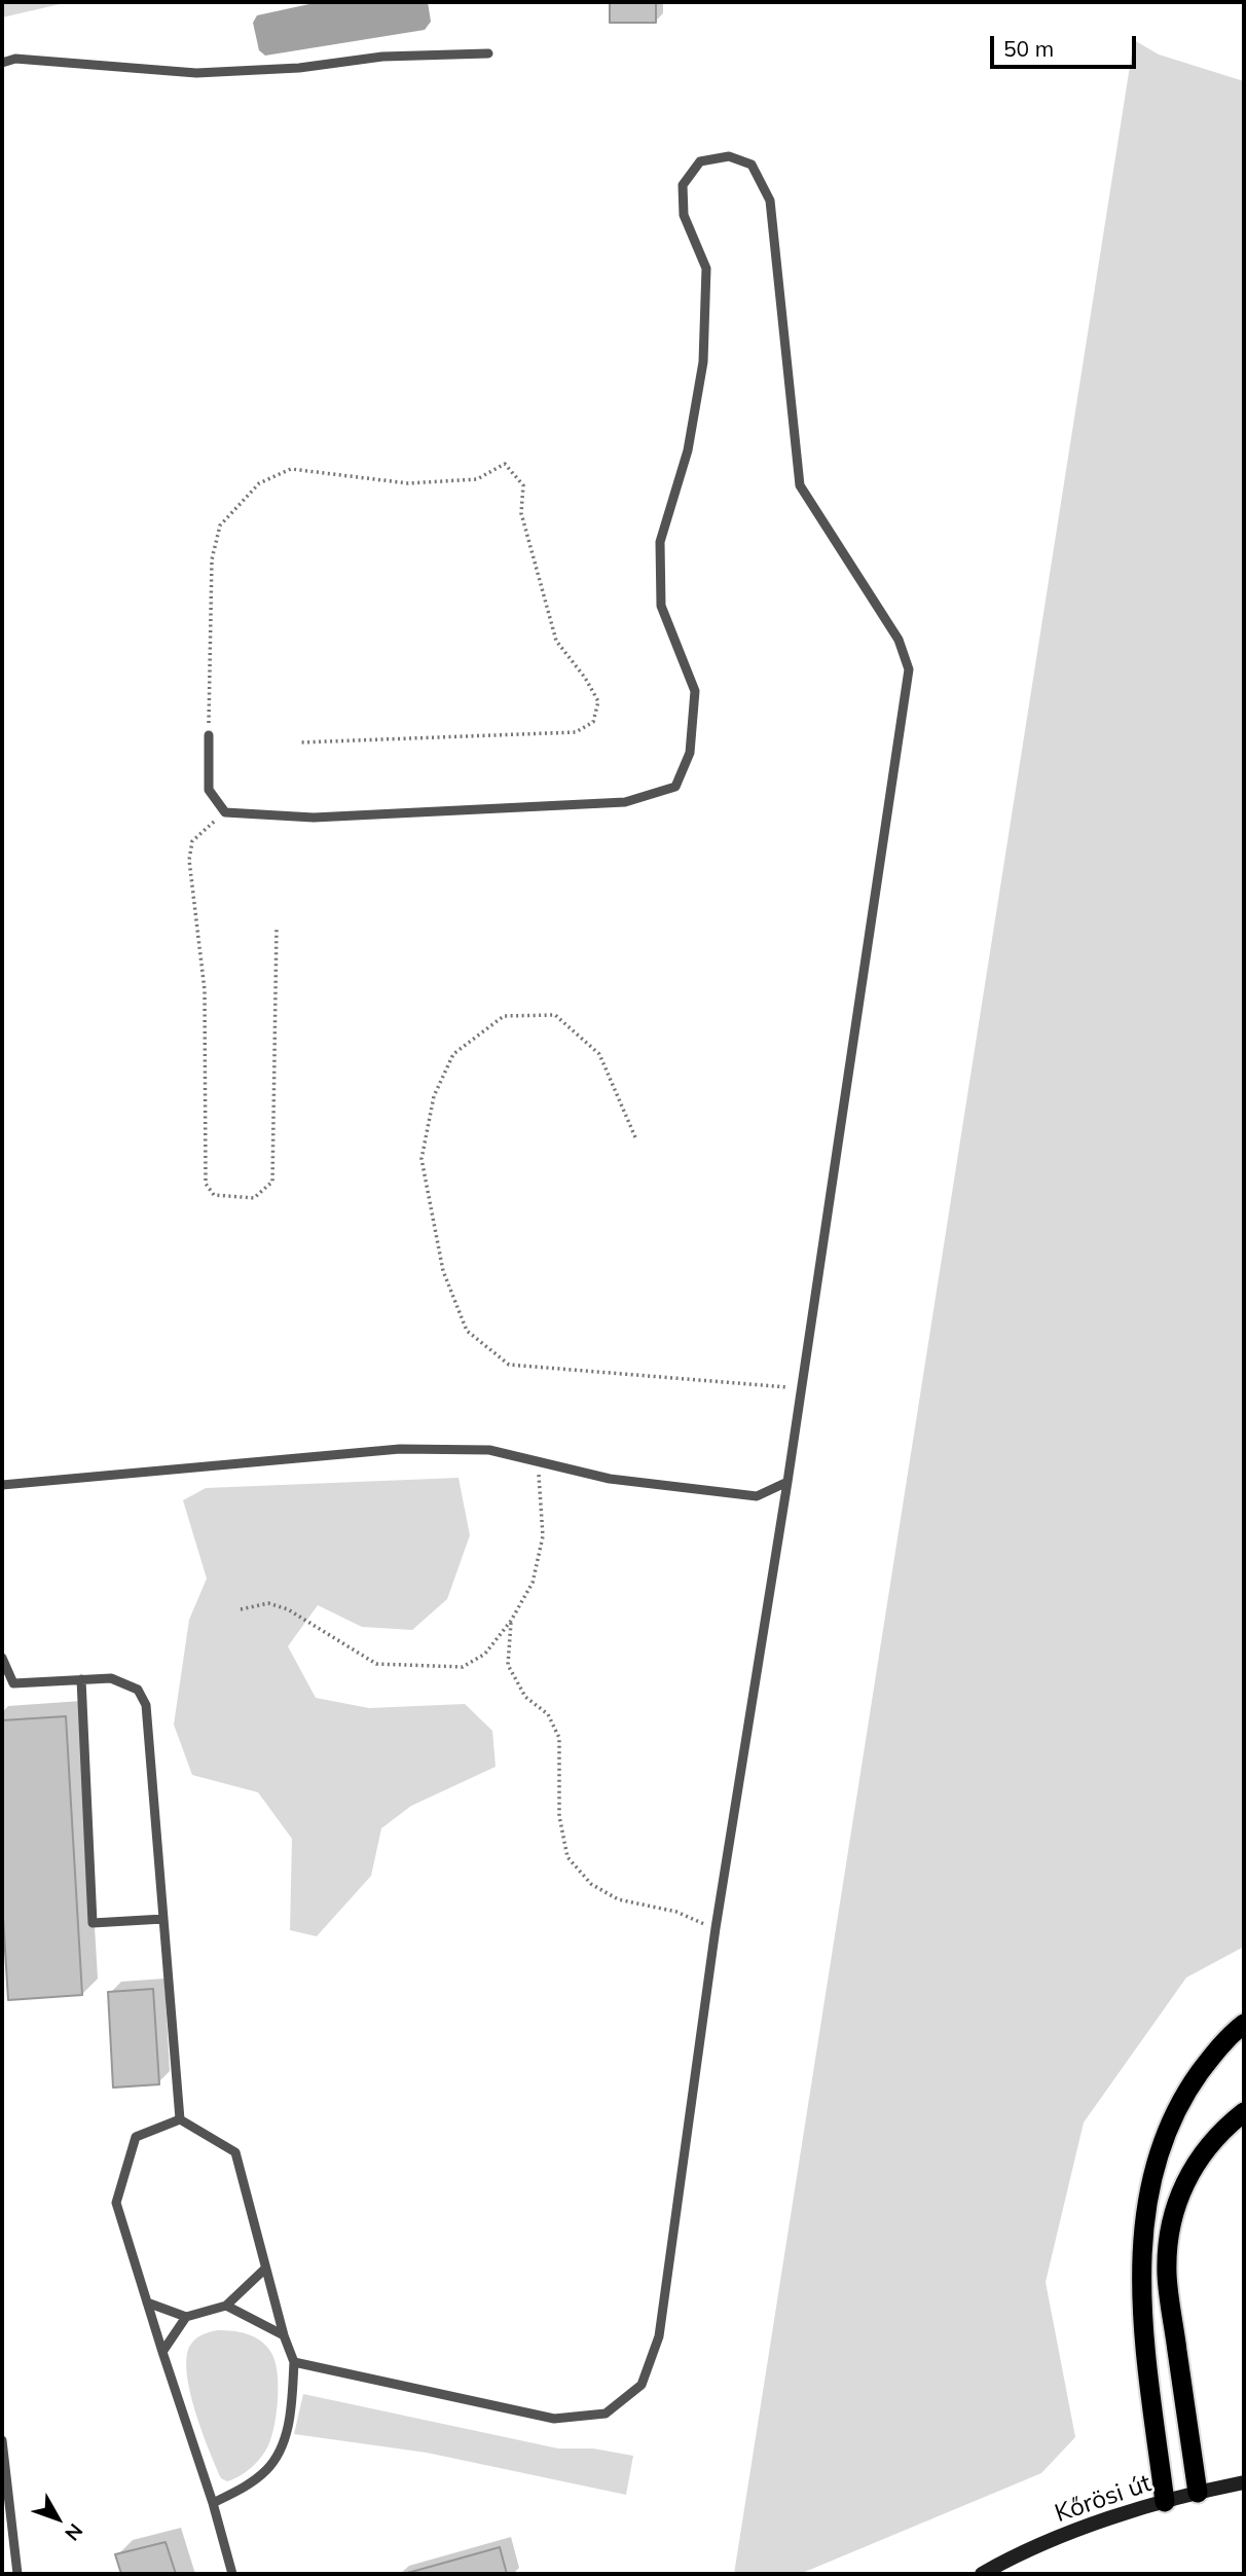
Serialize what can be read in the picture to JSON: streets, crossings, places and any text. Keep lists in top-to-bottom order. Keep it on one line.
{"streets":{"main road":["Kőrösi út"]},"scale_bar":"50 m","north":"bottom right"}
